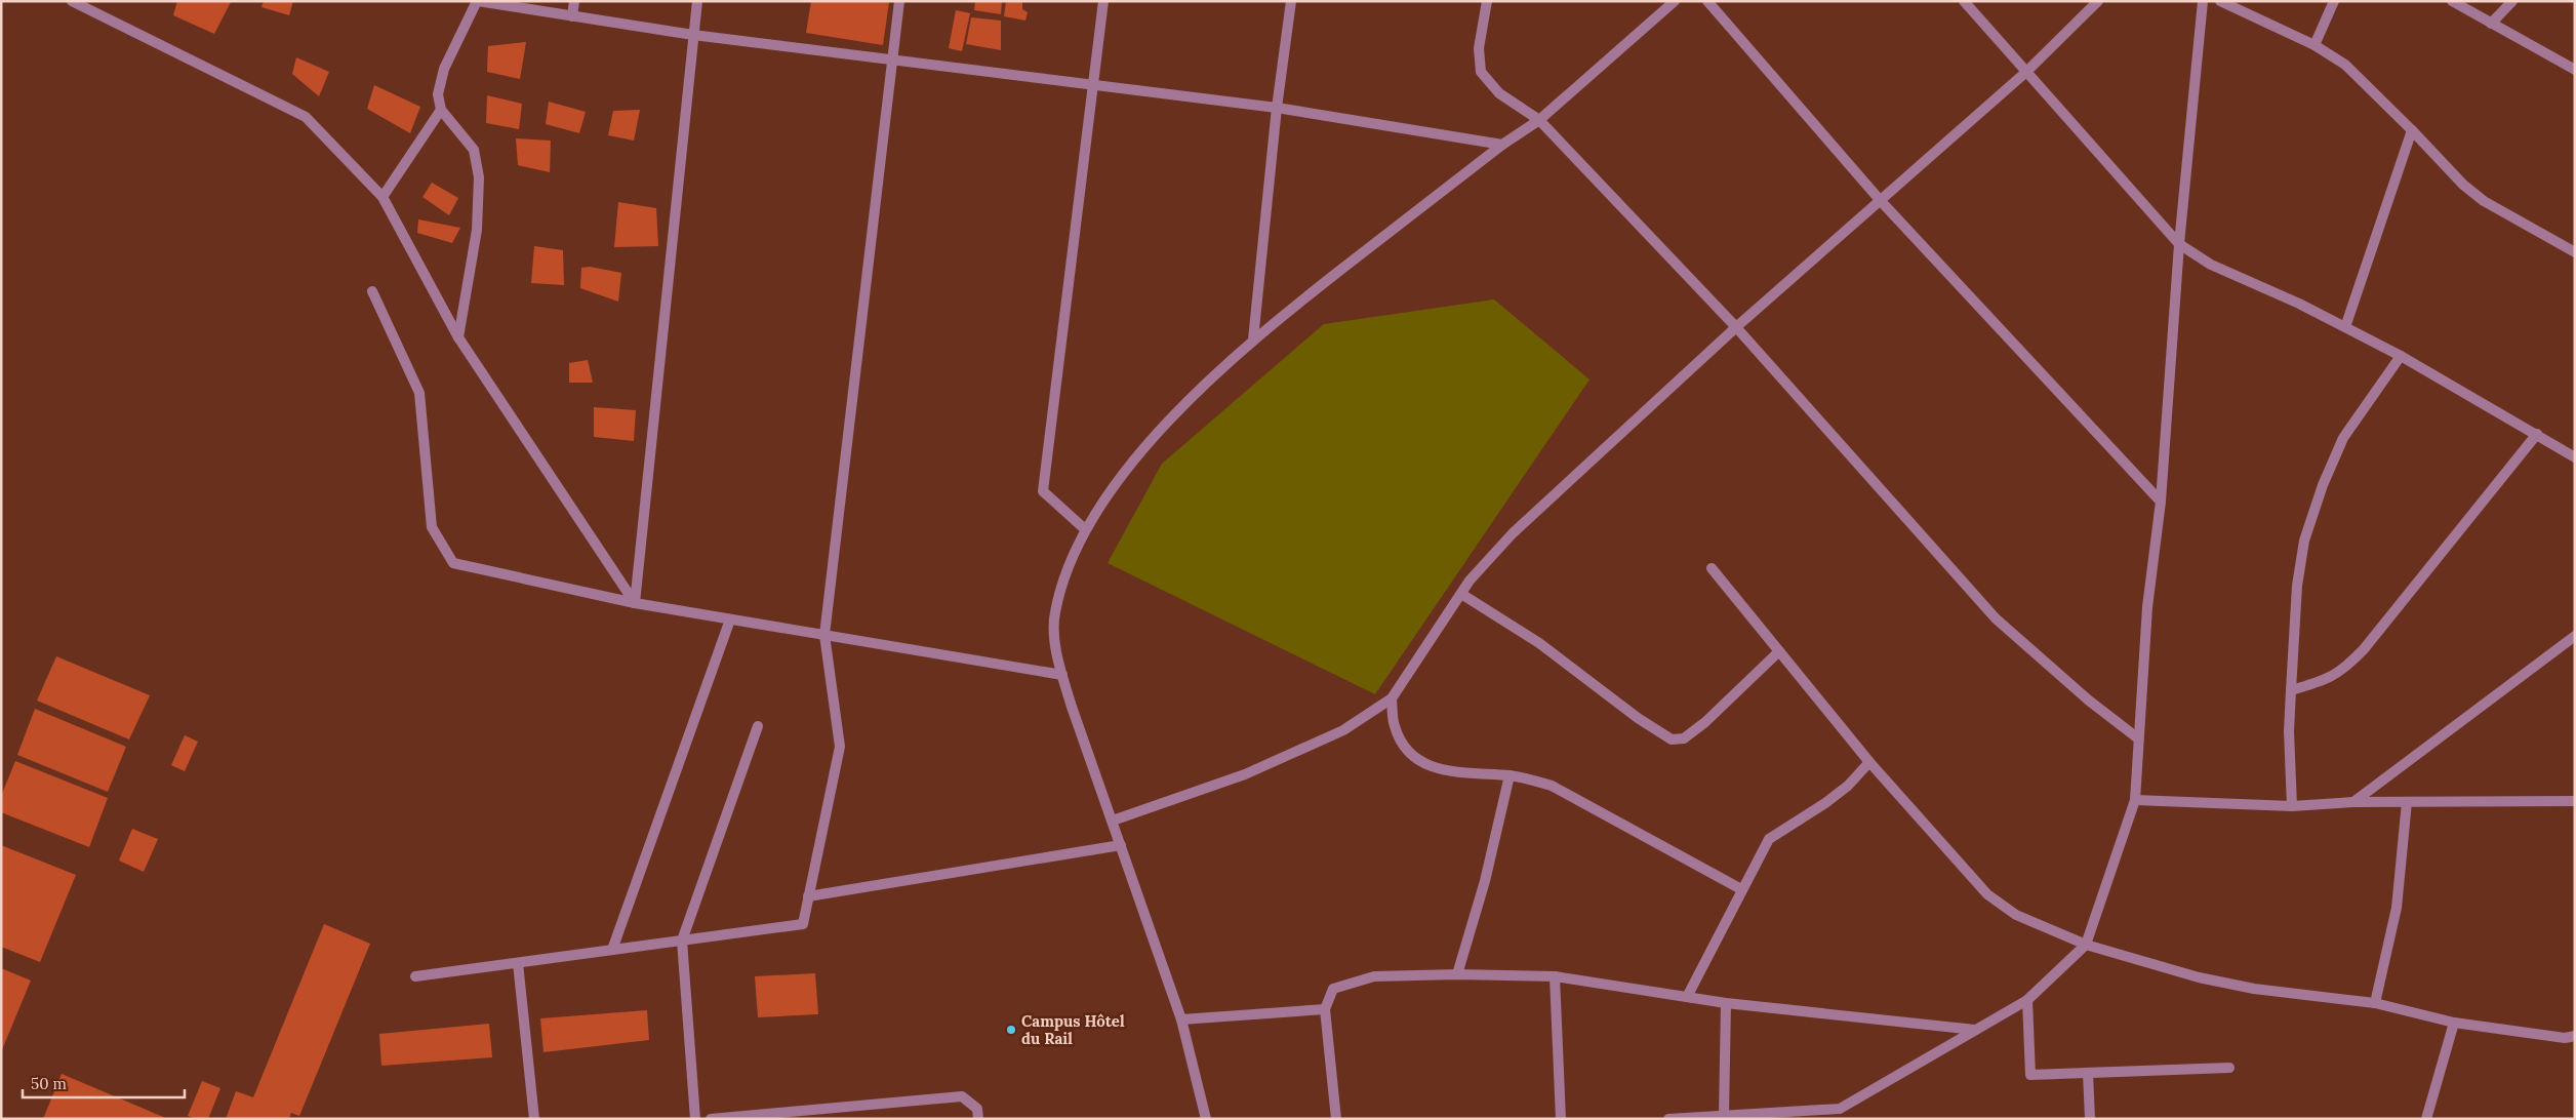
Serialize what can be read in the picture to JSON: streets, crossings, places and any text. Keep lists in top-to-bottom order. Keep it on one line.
{"places":["Campus Hôtel du Rail"],"scale_bar":"50 m"}
